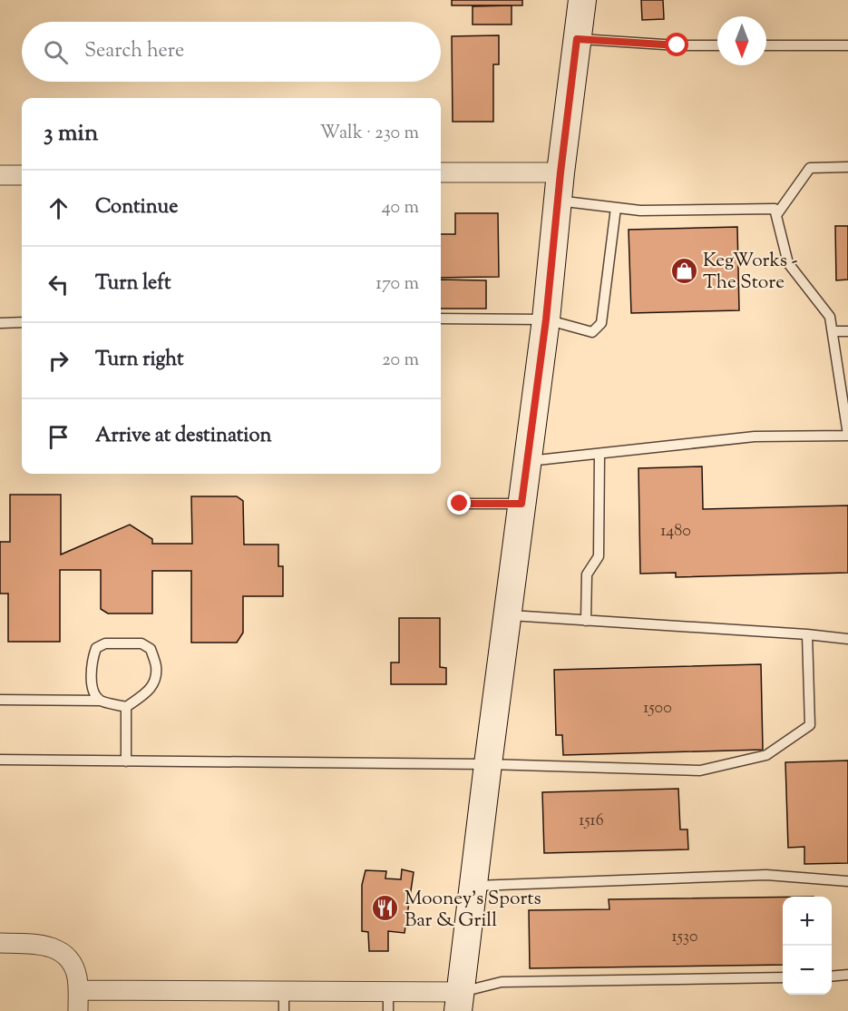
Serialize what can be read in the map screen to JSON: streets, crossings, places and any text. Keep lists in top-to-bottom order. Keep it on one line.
{"places":{"shop":["KegWorks - The Store"],"restaurant":["Mooney's Sports Bar & Grill"]},"house_numbers":["1480","1500","1516","1530"],"north":"bottom","page":{"search":"Search here","heading":["3 min","Walk · 230 m"],"list":[["Continue","40 m"],["Turn left","170 m"],["Turn right","20 m"],"Arrive at destination"],"map_buttons":["+","−"]}}
